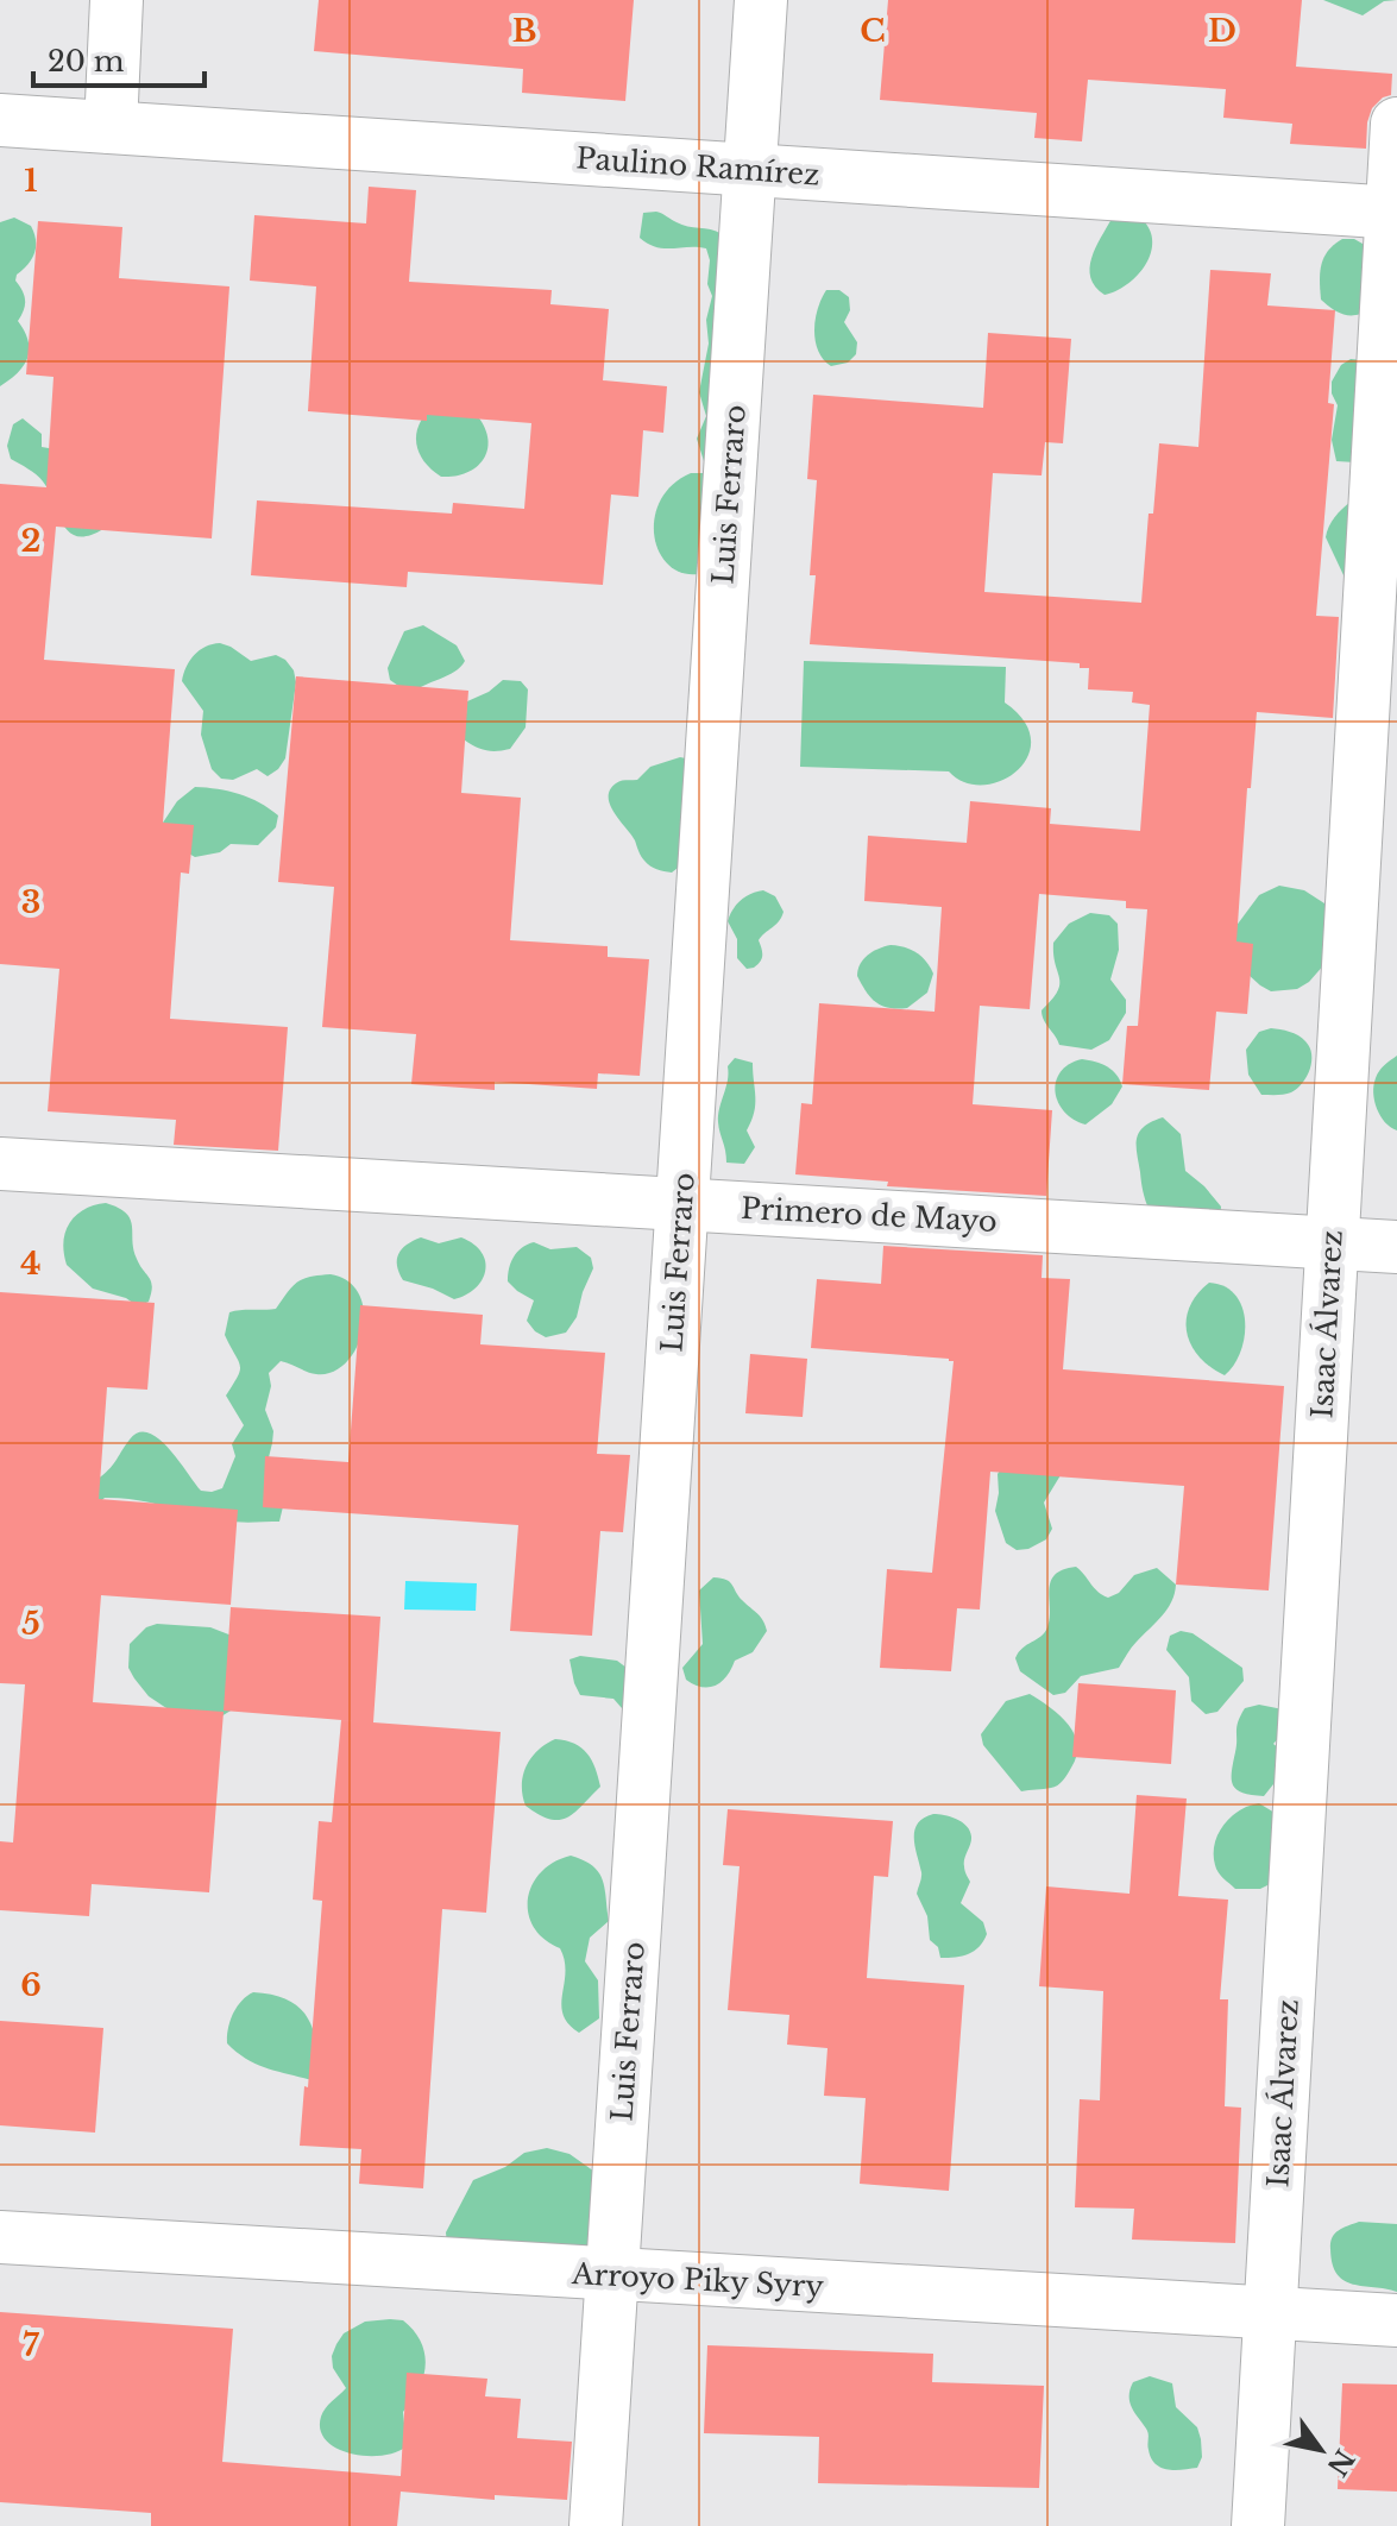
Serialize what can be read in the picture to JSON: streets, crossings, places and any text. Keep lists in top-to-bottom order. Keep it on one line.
{"streets":{"street":["Paulino Ramírez","Luis Ferraro","Primero de Mayo","Isaac Álvarez","Arroyo Piky Syry"]},"crossings":[["Paulino Ramírez","Luis Ferraro"],["Paulino Ramírez","Isaac Álvarez"],["Luis Ferraro","Primero de Mayo"],["Luis Ferraro","Arroyo Piky Syry"],["Primero de Mayo","Isaac Álvarez"],["Isaac Álvarez","Arroyo Piky Syry"]],"scale_bar":"20 m","north":"bottom right","grid":{"columns":["B","C","D"],"rows":["1","2","3","4","5","6","7"]}}
